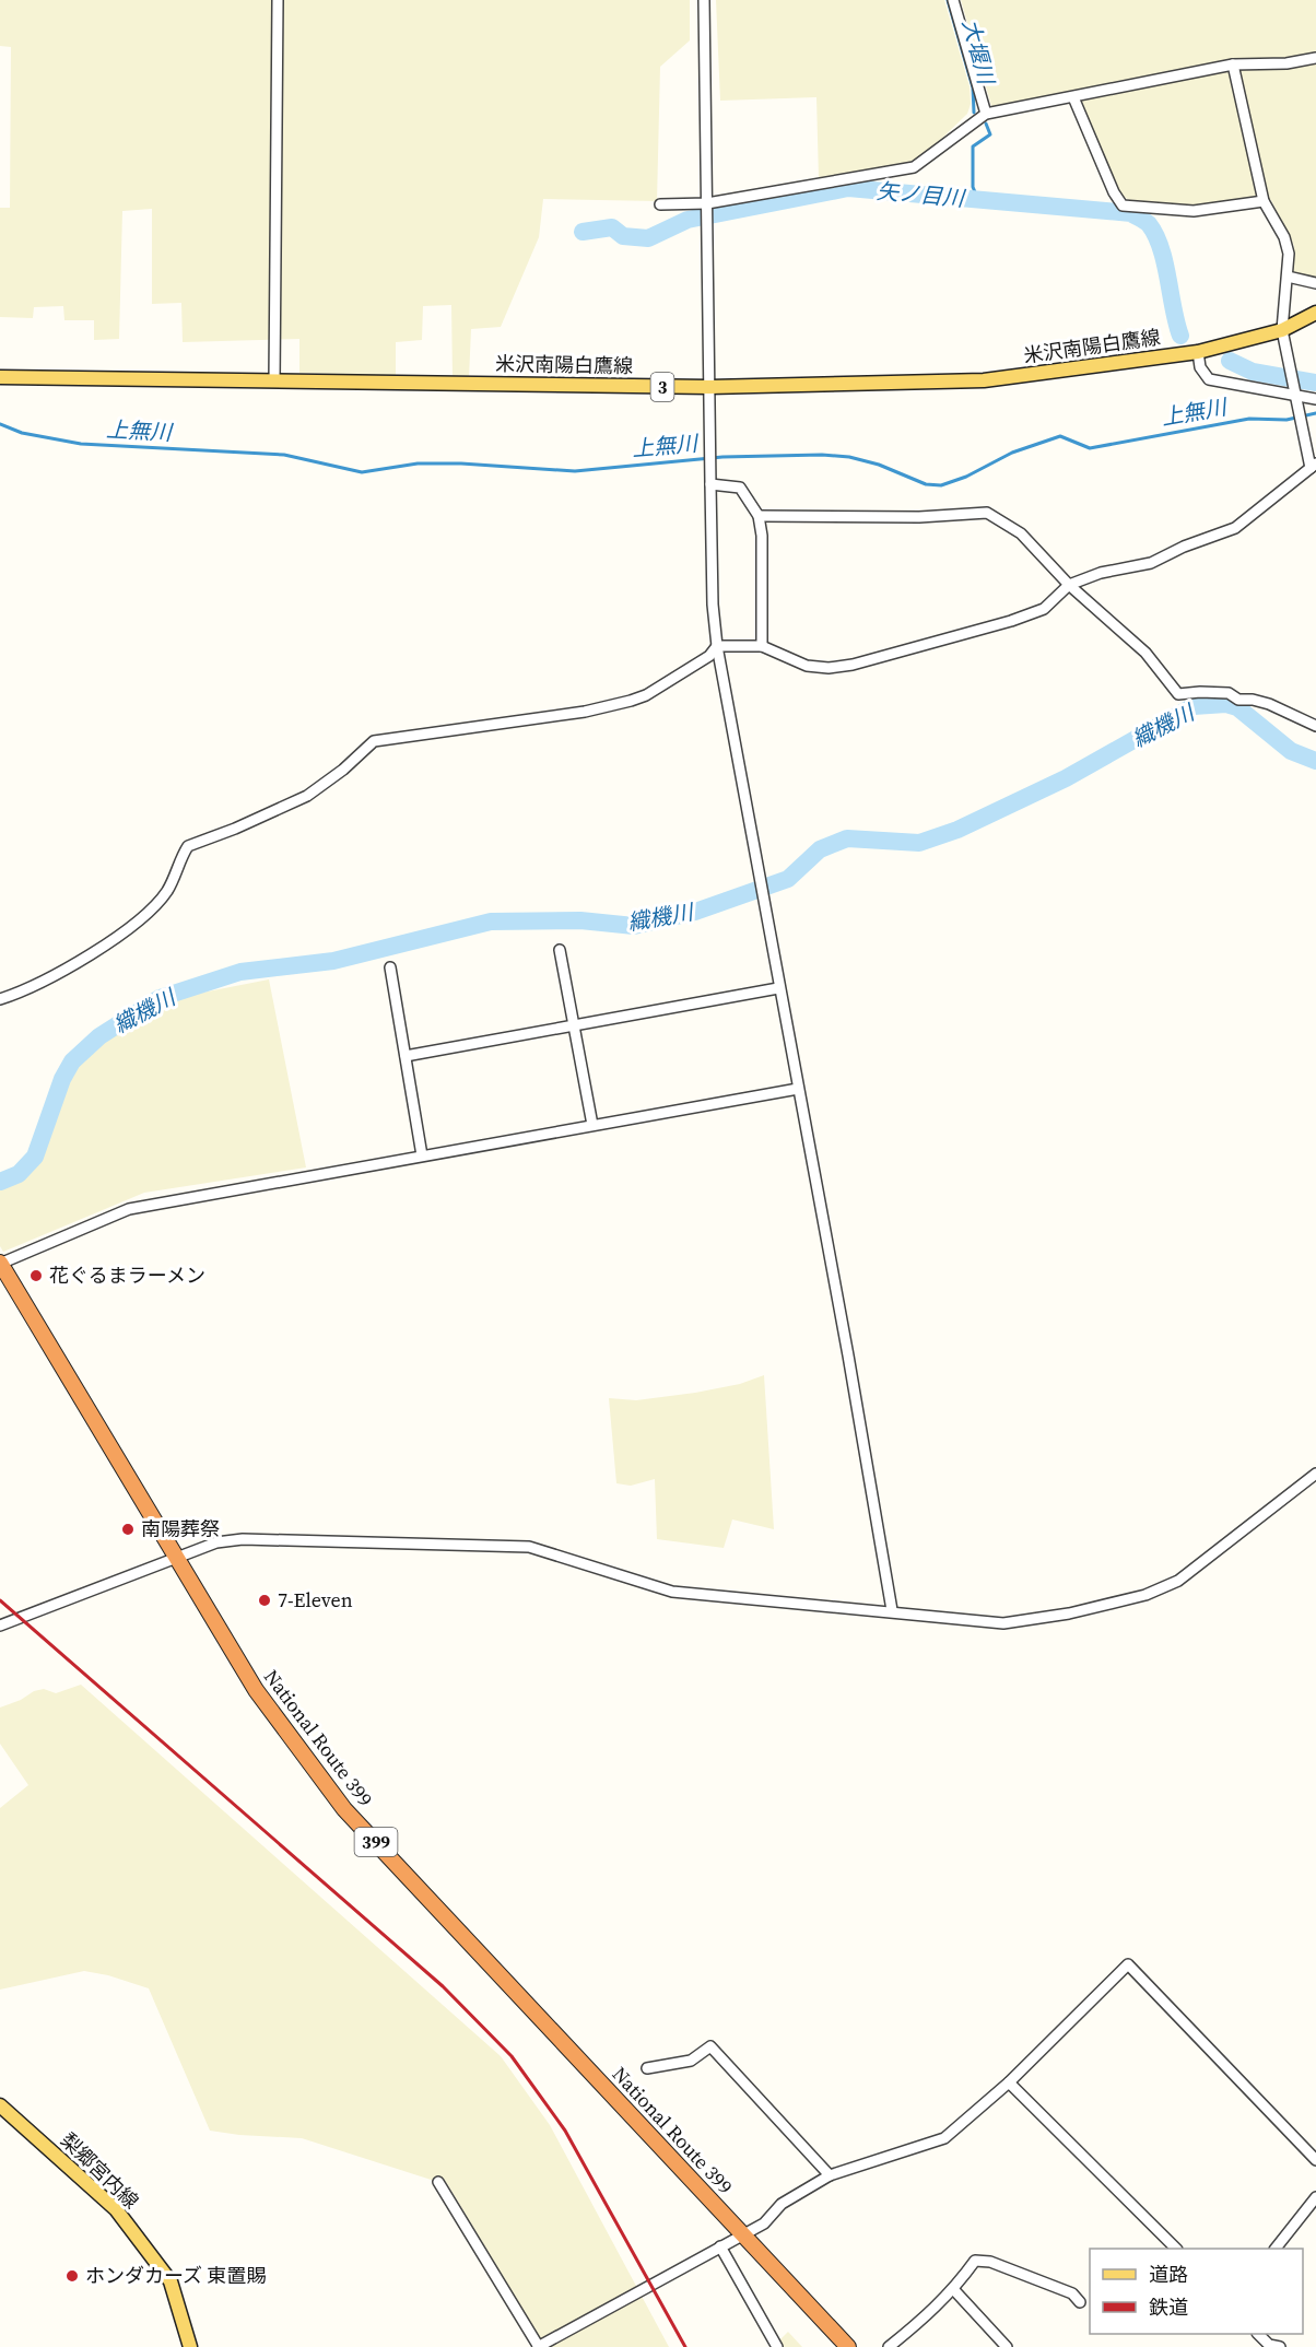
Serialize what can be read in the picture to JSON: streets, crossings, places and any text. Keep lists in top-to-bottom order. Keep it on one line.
{"streets":{"highway":["National Route 399","399"],"main road":["米沢南陽白鷹線","3","梨郷宮内線"]},"water":["大堰川","矢ノ目川","上無川","織機川"],"places":["花ぐるまラーメン","南陽葬祭","7-Eleven","ホンダカーズ 東置賜"],"legend":["道路","鉄道"]}
